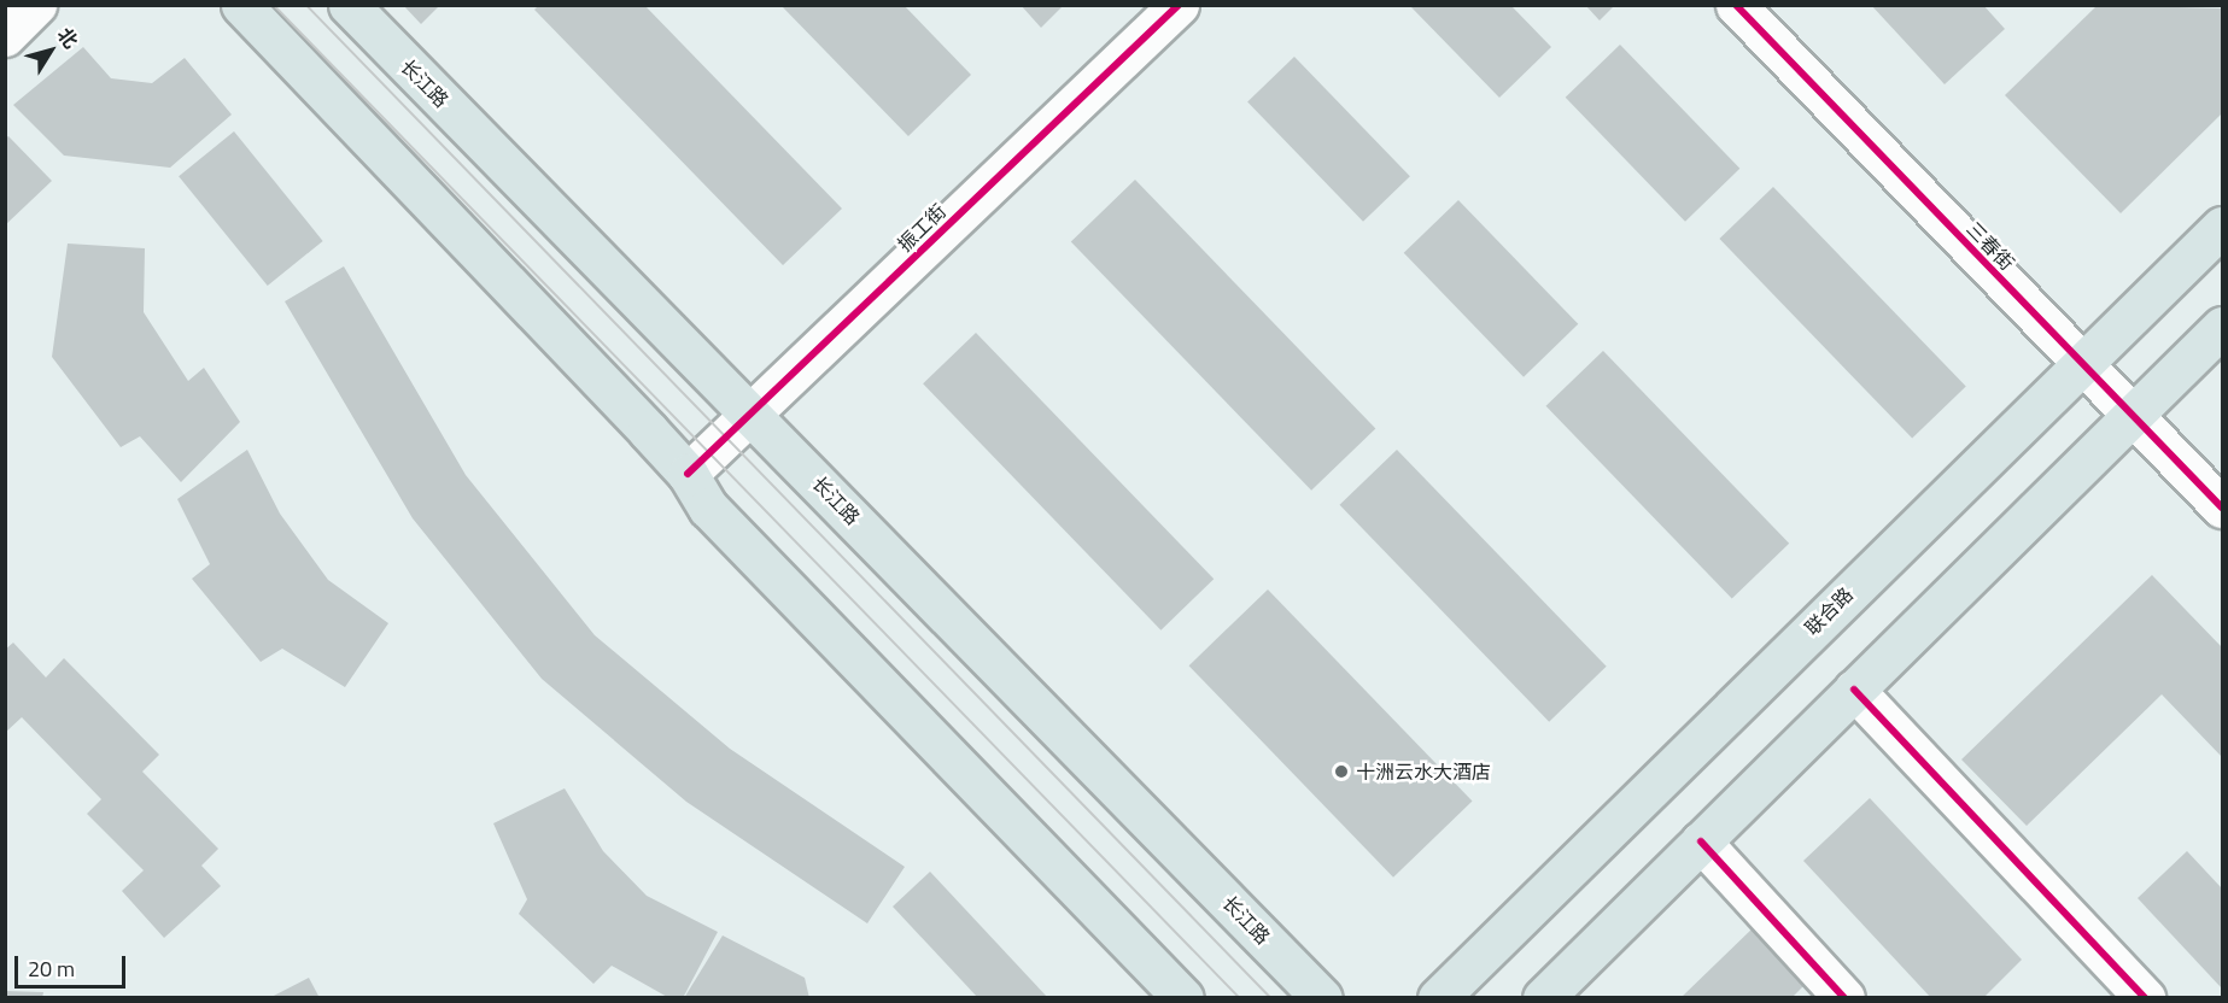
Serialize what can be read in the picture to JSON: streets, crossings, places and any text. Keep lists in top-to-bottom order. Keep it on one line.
{"streets":{"main road":["长江路","联合路"],"street":["振工街","三春街"]},"crossings":[["长江路","振工街"],["三春街","联合路"]],"places":["十洲云水大酒店"],"scale_bar":"20 m","north":"top right"}
